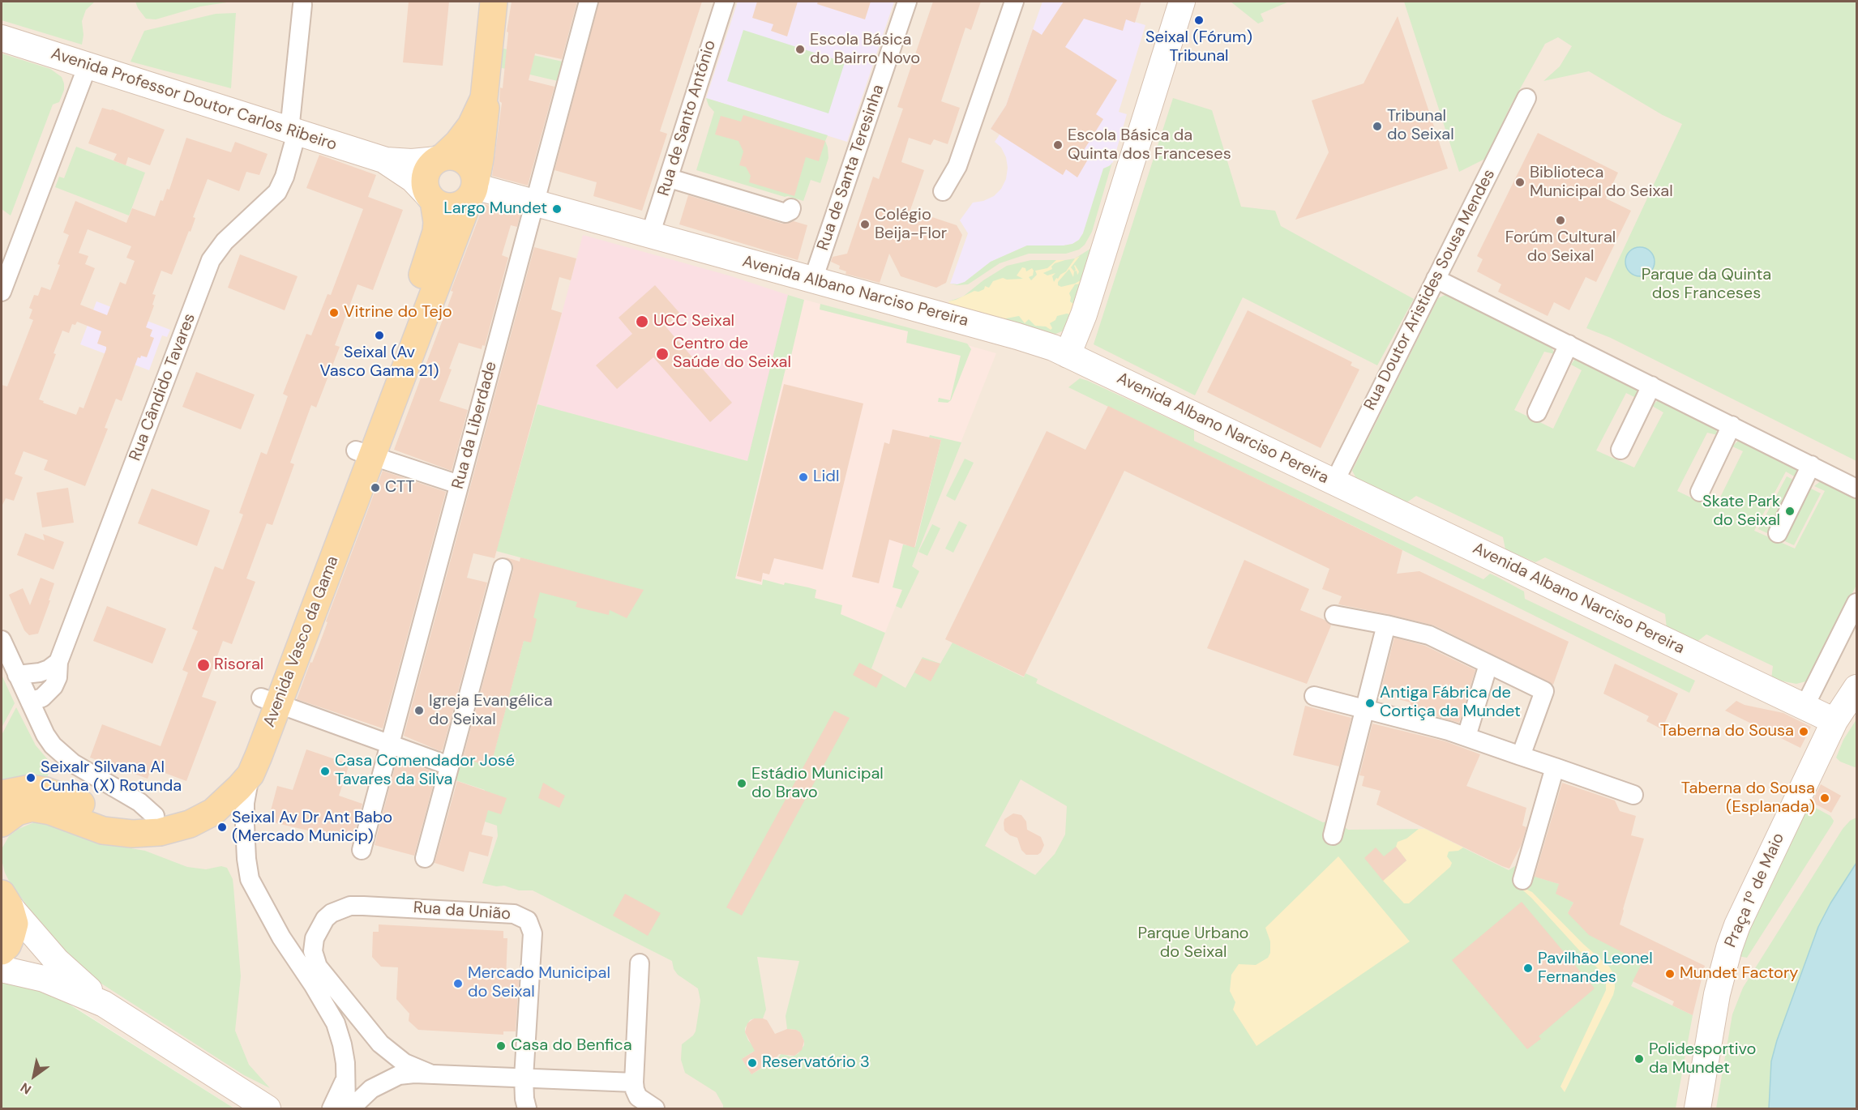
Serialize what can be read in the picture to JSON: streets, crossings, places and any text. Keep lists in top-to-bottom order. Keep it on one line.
{"streets":{"main road":["Avenida Vasco da Gama"],"street":["Avenida Professor Doutor Carlos Ribeiro","Rua de Santo António","Rua de Santa Teresinha","Rua Doutor Aristides Sousa Mendes","Avenida Albano Narciso Pereira","Rua Cândido Tavares","Rua da Liberdade","Praça 1º de Maio","Rua da União"]},"crossings":[["Avenida Professor Doutor Carlos Ribeiro","Rua Cândido Tavares"],["Rua de Santo António","Avenida Albano Narciso Pereira"],["Rua de Santa Teresinha","Avenida Albano Narciso Pereira"],["Rua Doutor Aristides Sousa Mendes","Avenida Albano Narciso Pereira"],["Avenida Albano Narciso Pereira","Rua da Liberdade"],["Avenida Albano Narciso Pereira","Avenida Vasco da Gama"],["Avenida Albano Narciso Pereira","Praça 1º de Maio"]],"parks":["Parque da Quinta dos Franceses","Parque Urbano do Seixal"],"places":["Seixal (Fórum) Tribunal","Escola Básica do Bairro Novo","Tribunal do Seixal","Escola Básica da Quinta dos Franceses","Biblioteca Municipal do Seixal","Largo Mundet","Forúm Cultural do Seixal","Colégio Beija-Flor","Vitrine do Tejo","UCC Seixal","Seixal (Av Vasco Gama 21)","Centro de Saúde do Seixal","Lidl","CTT","Skate Park do Seixal","Risoral","Antiga Fábrica de Cortiça da Mundet","Igreja Evangélica do Seixal","Taberna do Sousa","Casa Comendador José Tavares da Silva","Seixalr Silvana Al Cunha (X) Rotunda","Estádio Municipal do Bravo","Taberna do Sousa (Esplanada)","Seixal Av Dr Ant Babo (Mercado Municip)","Pavilhão Leonel Fernandes","Mundet Factory","Mercado Municipal do Seixal","Casa do Benfica","Polidesportivo da Mundet","Reservatório 3"],"north":"bottom left"}
